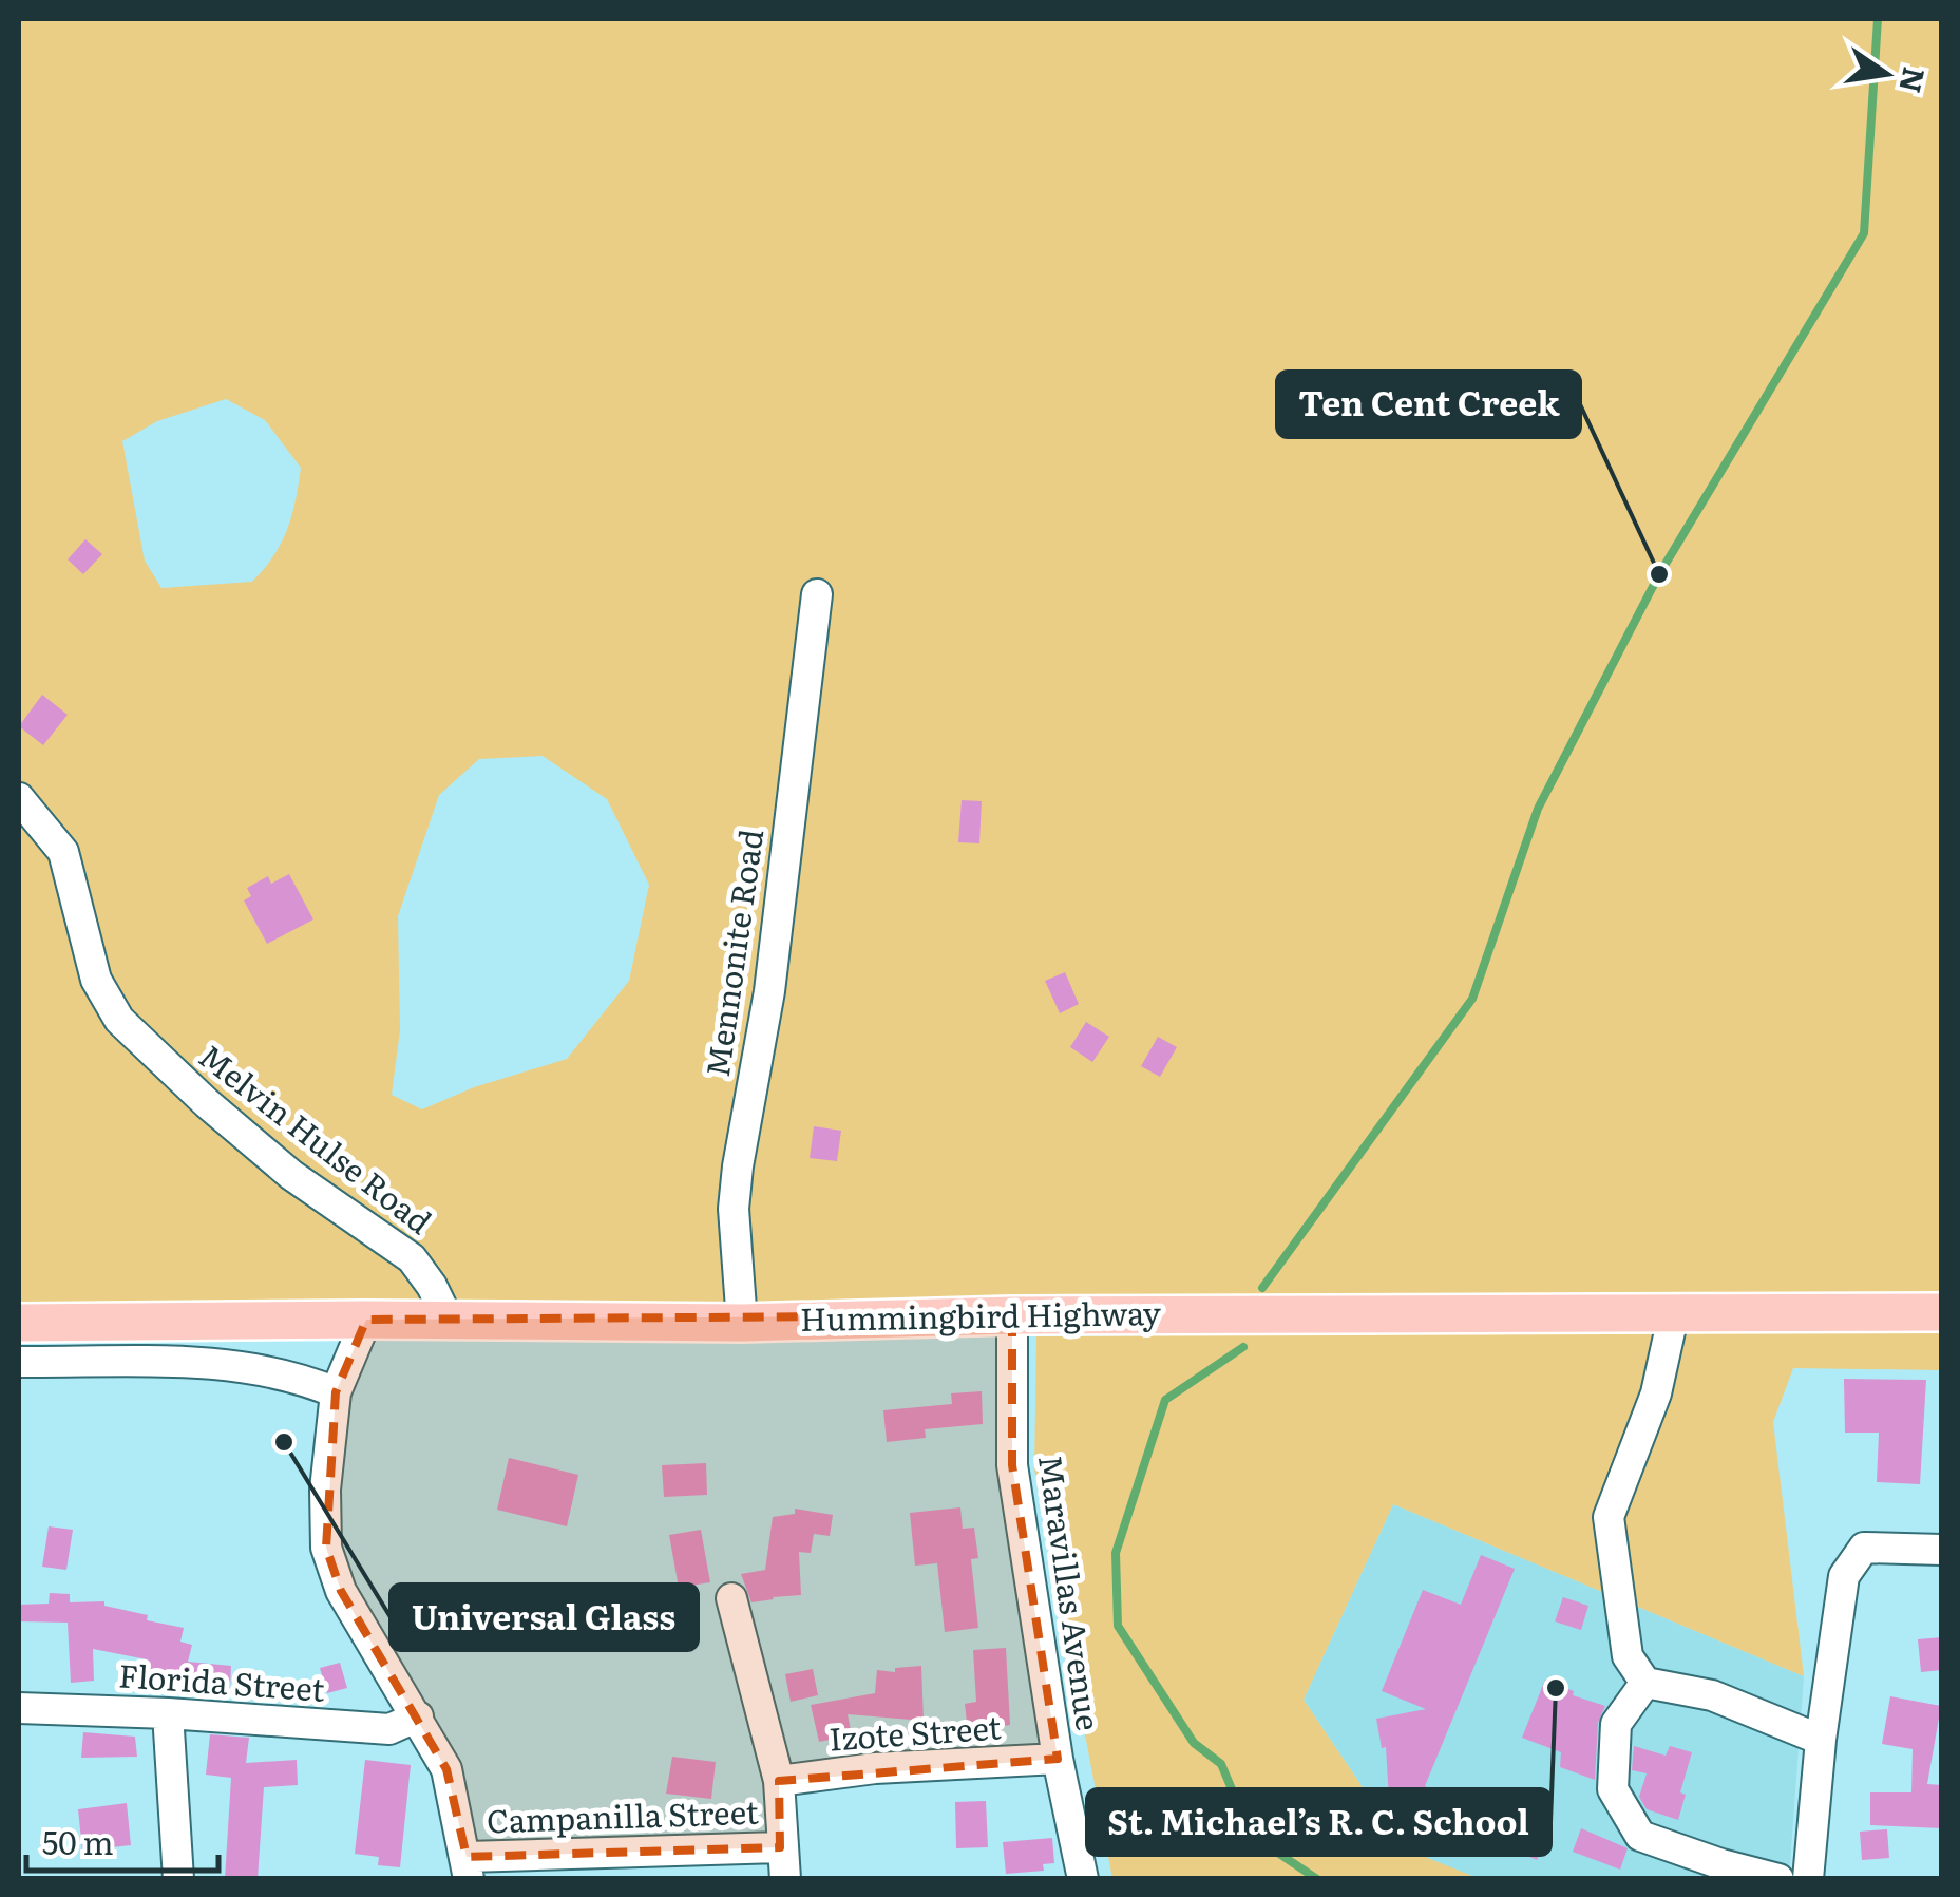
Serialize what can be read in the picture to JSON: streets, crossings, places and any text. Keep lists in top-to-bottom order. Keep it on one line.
{"streets":{"main road":["Hummingbird Highway"],"street":["Mennonite Road","Melvin Hulse Road","Maravillas Avenue","Florida Street","Izote Street","Campanilla Street"]},"crossings":[["Mennonite Road","Hummingbird Highway"],["Melvin Hulse Road","Hummingbird Highway"],["Hummingbird Highway","Maravillas Avenue"],["Maravillas Avenue","Izote Street"]],"places":["Ten Cent Creek","Universal Glass","St. Michael’s R. C. School"],"scale_bar":"50 m","north":"right"}
